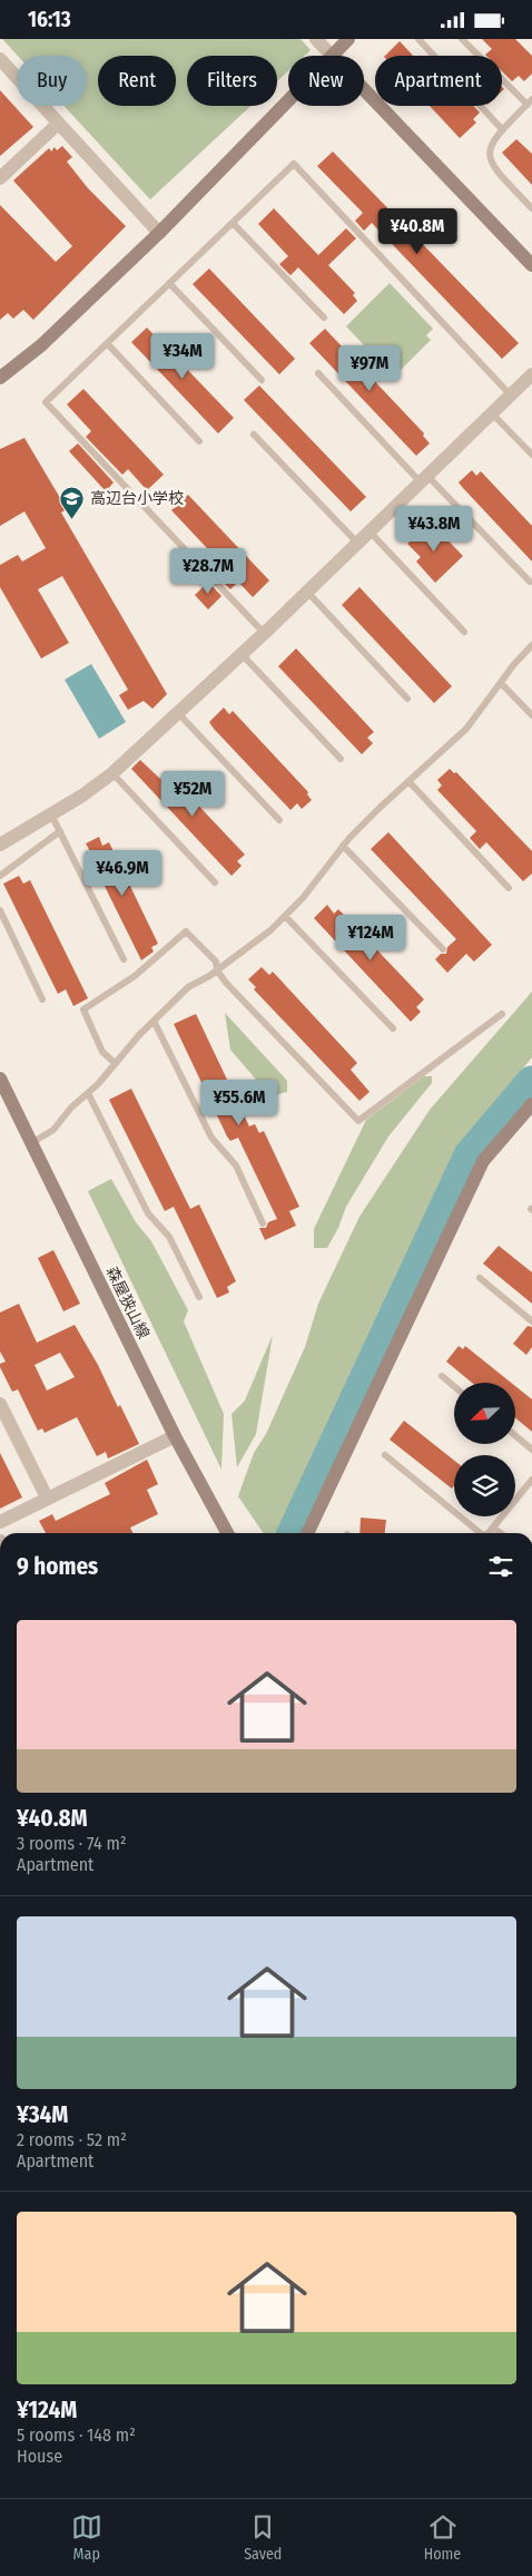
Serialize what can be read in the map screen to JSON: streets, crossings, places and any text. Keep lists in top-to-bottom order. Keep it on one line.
{"streets":{"street":["森屋狭山線"]},"places":{"school or university":["高辺台小学校"]},"north":"bottom left","page":{"status":"16:13","chip":["Buy","Rent","Filters","New","Apartment"],"price":["¥40.8M","¥34M","¥97M","¥43.8M","¥28.7M","¥52M","¥46.9M","¥124M","¥55.6M"],"heading":"9 homes","list":[{"name":"¥40.8M","note":"3 rooms · 74 m² · Apartment"},{"name":"¥34M","note":"2 rooms · 52 m² · Apartment"},{"name":"¥124M","note":"5 rooms · 148 m² · House"}],"tabs":["Map","Saved","Home"]}}
